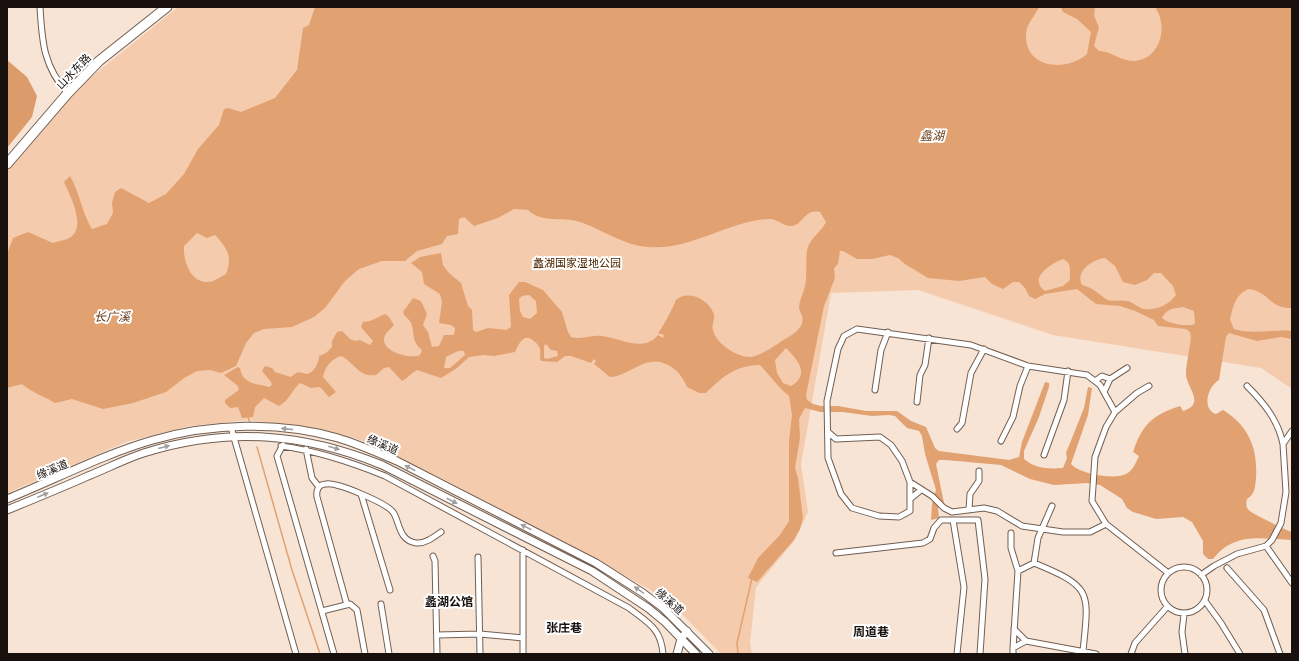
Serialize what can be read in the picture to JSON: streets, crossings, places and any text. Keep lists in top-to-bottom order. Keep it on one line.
{"streets":{"highway":["山水东路"],"main road":["缘溪道"]},"districts":["蠡湖公馆","张庄巷","周道巷"],"water":["蠡湖","长广溪"],"parks":["蠡湖国家湿地公园"]}
